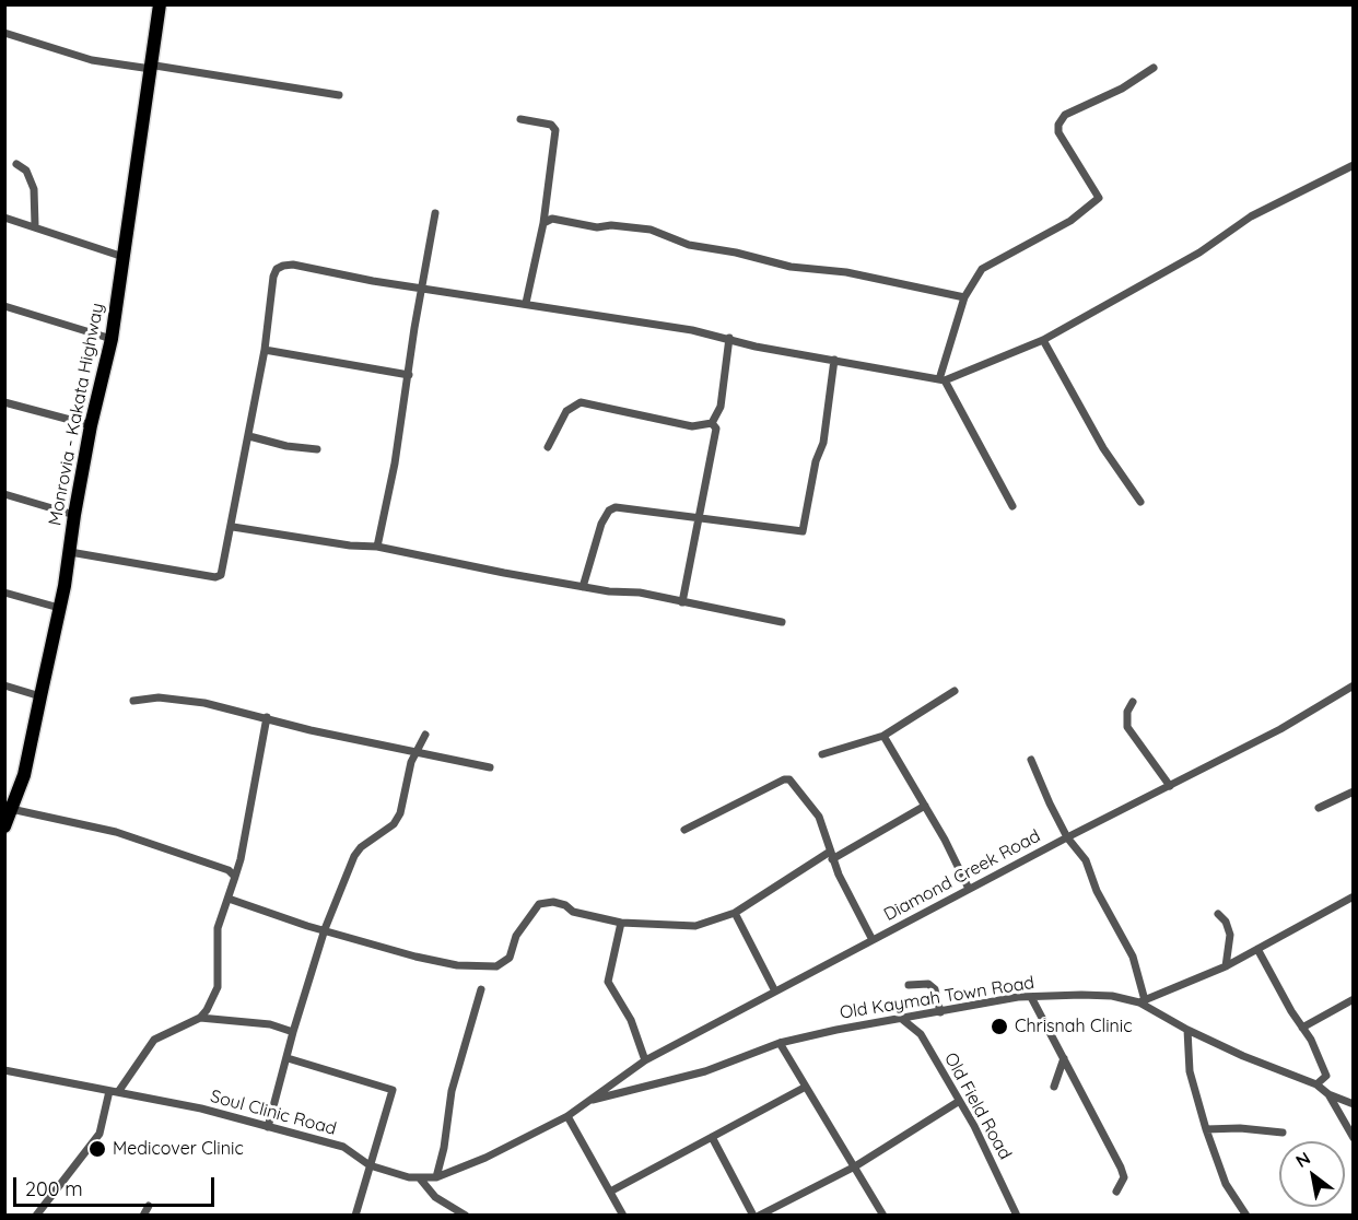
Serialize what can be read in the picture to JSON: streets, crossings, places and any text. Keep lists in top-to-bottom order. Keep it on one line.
{"streets":{"highway":["Monrovia - Kakata Highway"],"street":["Diamond Creek Road","Old Kaymah Town Road","Old Field Road","Soul Clinic Road"]},"crossings":[["Diamond Creek Road","Old Kaymah Town Road"],["Diamond Creek Road","Soul Clinic Road"],["Old Kaymah Town Road","Old Field Road"],["Old Kaymah Town Road","Soul Clinic Road"]],"places":["Chrisnah Clinic","Medicover Clinic"],"scale_bar":"200 m","north":"top left"}
